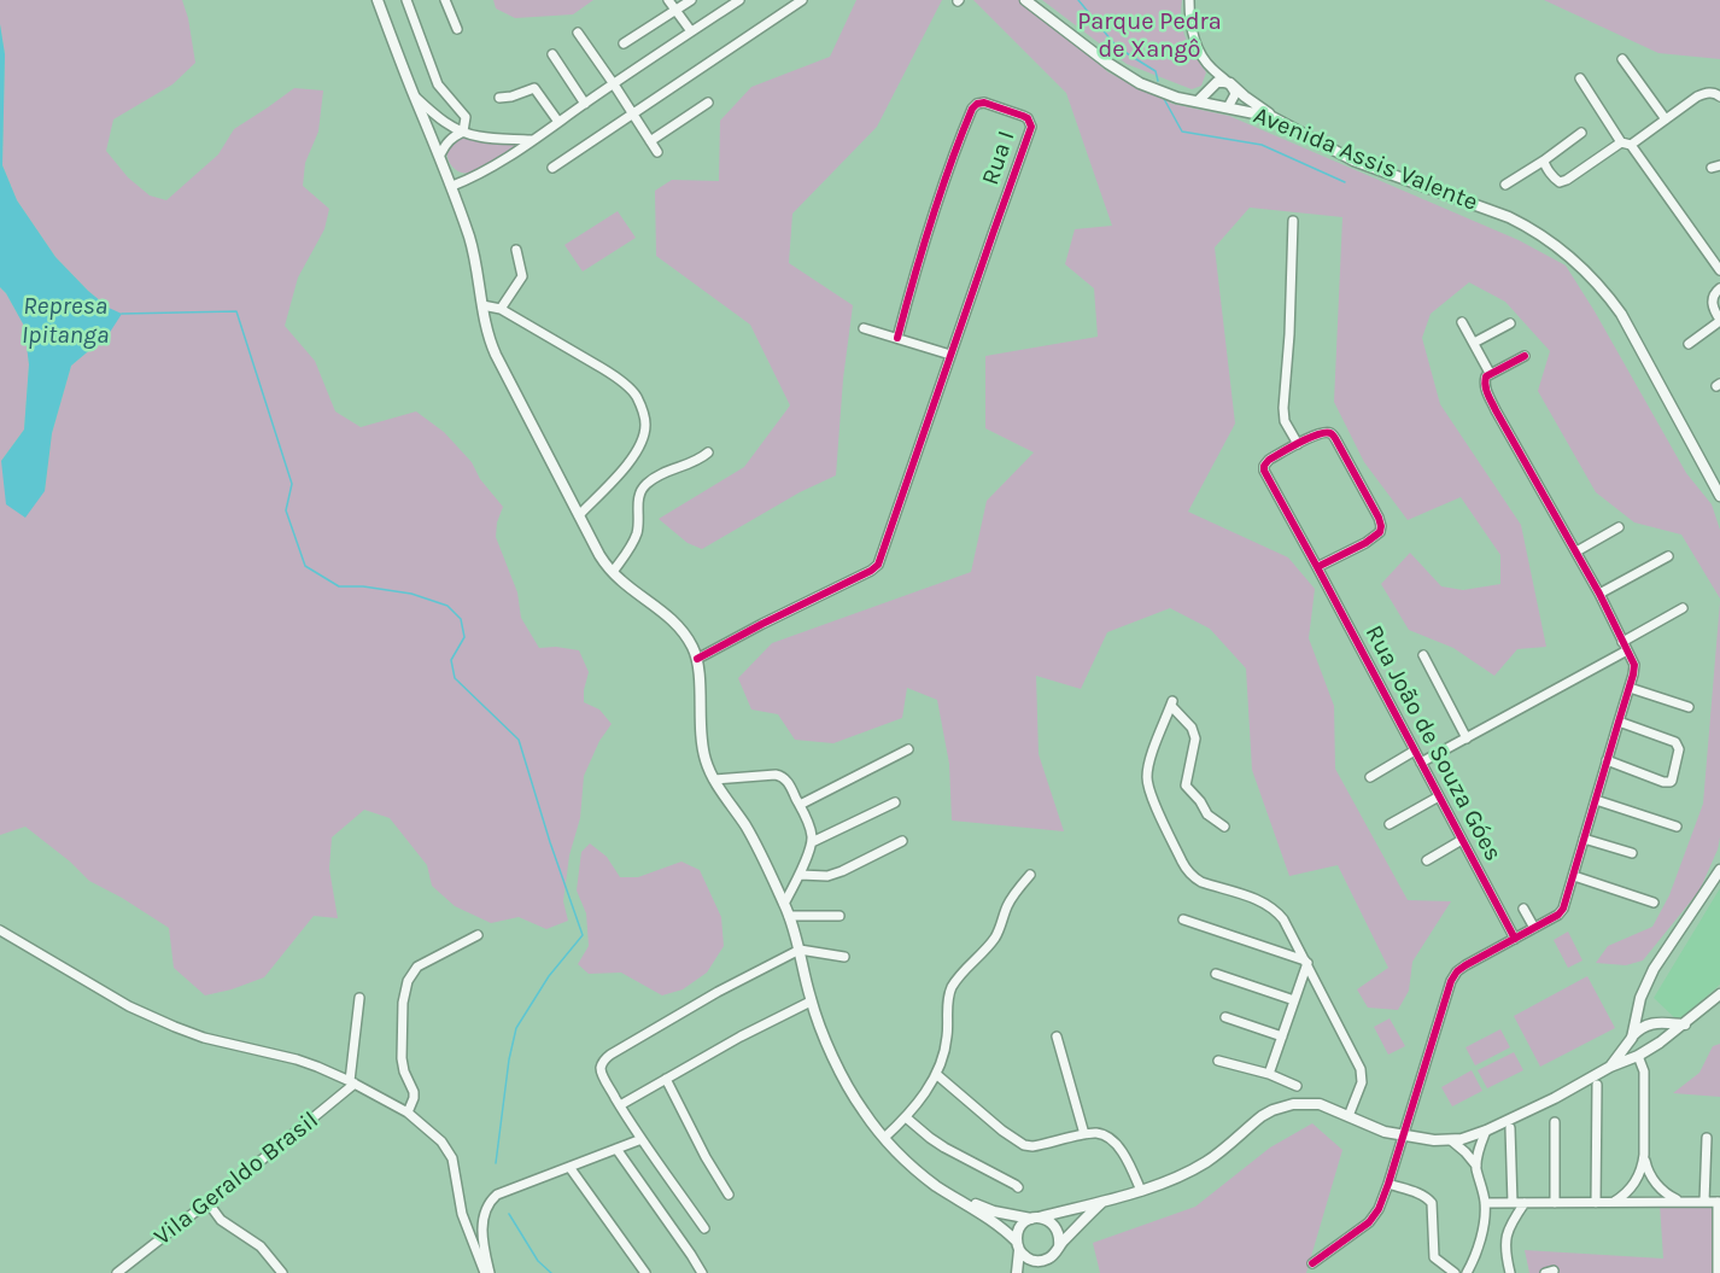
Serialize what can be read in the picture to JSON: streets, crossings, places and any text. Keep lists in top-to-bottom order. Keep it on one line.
{"streets":{"main road":["Avenida Assis Valente"],"street":["Rua I","Rua João de Souza Góes","Vila Geraldo Brasil"]},"water":["Represa Ipitanga"],"parks":["Parque Pedra de Xangô"]}
